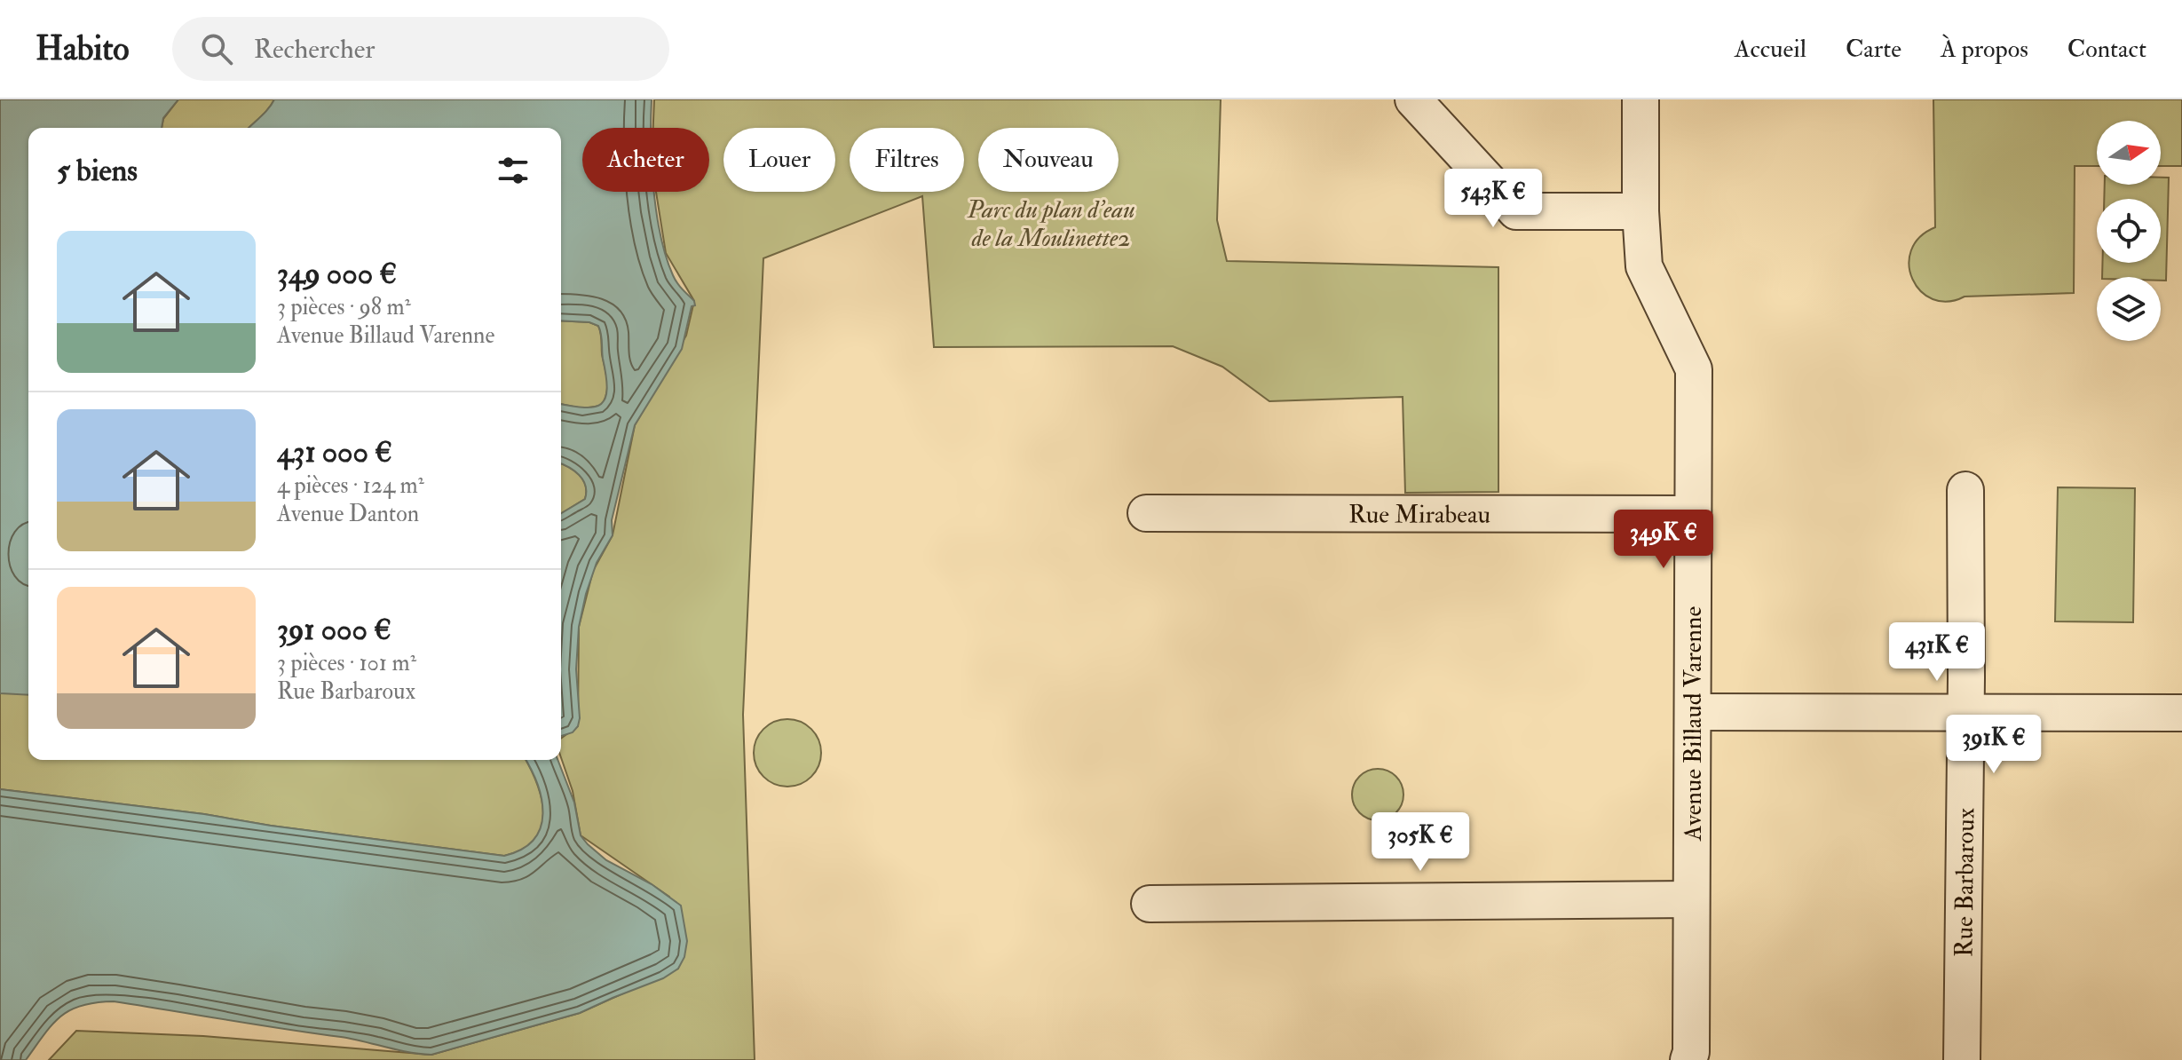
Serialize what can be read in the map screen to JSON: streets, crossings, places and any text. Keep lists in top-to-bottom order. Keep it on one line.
{"streets":{"street":["Rue Mirabeau","Avenue Billaud Varenne","Rue Barbaroux"]},"crossings":[["Rue Mirabeau","Avenue Billaud Varenne"]],"parks":["Parc du plan d'eau de la Moulinette2"],"north":"right","page":{"header":"Habito","search":"Rechercher","nav":["Accueil","Carte","À propos","Contact"],"chip":["Acheter","Louer","Filtres","Nouveau"],"heading":"5 biens","price":["543K €","349K €","431K €","391K €","305K €"],"list":[{"name":"349 000 €","note":"3 pièces · 98 m² · Avenue Billaud Varenne"},{"name":"431 000 €","note":"4 pièces · 124 m² · Avenue Danton"},{"name":"391 000 €","note":"3 pièces · 101 m² · Rue Barbaroux"}]}}
